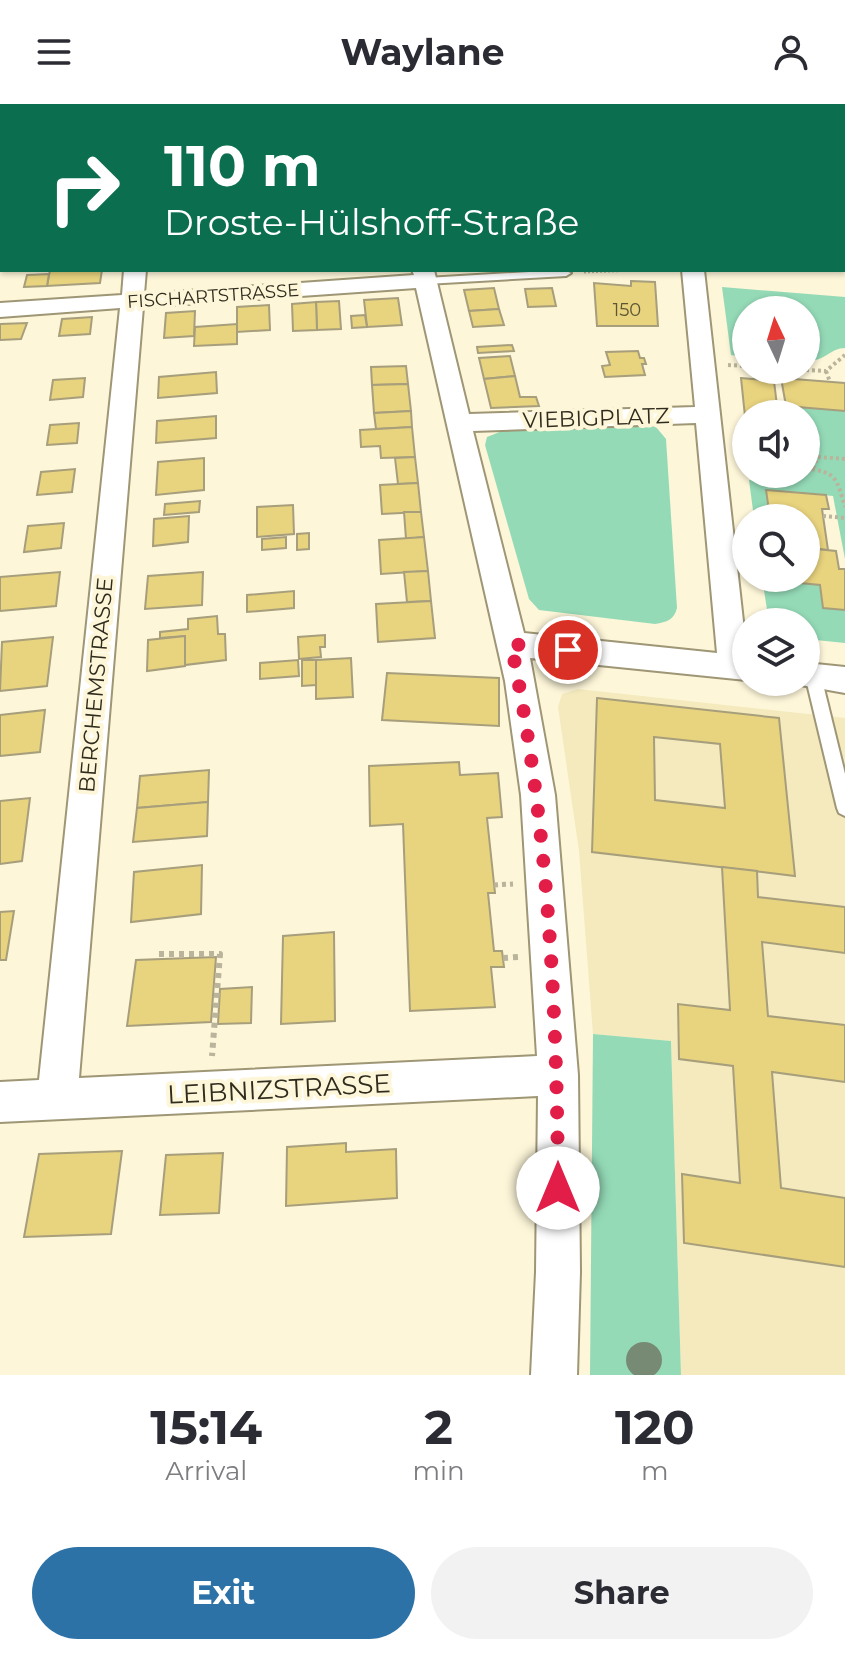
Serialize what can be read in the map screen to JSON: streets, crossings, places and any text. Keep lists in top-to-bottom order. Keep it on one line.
{"streets":{"street":["FISCHARTSTRASSE","VIEBIGPLATZ","BERCHEMSTRASSE","LEIBNIZSTRASSE"]},"crossings":[["FISCHARTSTRASSE","BERCHEMSTRASSE"],["BERCHEMSTRASSE","LEIBNIZSTRASSE"]],"house_numbers":["150"],"north":"top","page":{"header":"Waylane","turn":["110 m","Droste-Hülshoff-Straße"],"eta":["15:14","Arrival","2","min","120","m"],"buttons":["Exit","Share"]}}
